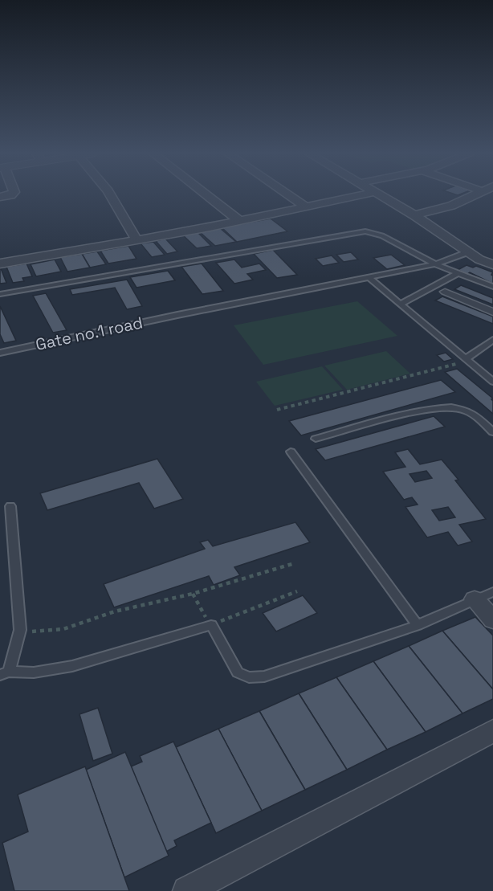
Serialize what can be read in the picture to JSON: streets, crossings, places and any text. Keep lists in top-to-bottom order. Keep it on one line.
{"streets":{"lane":["Gate no.1 road"]}}
